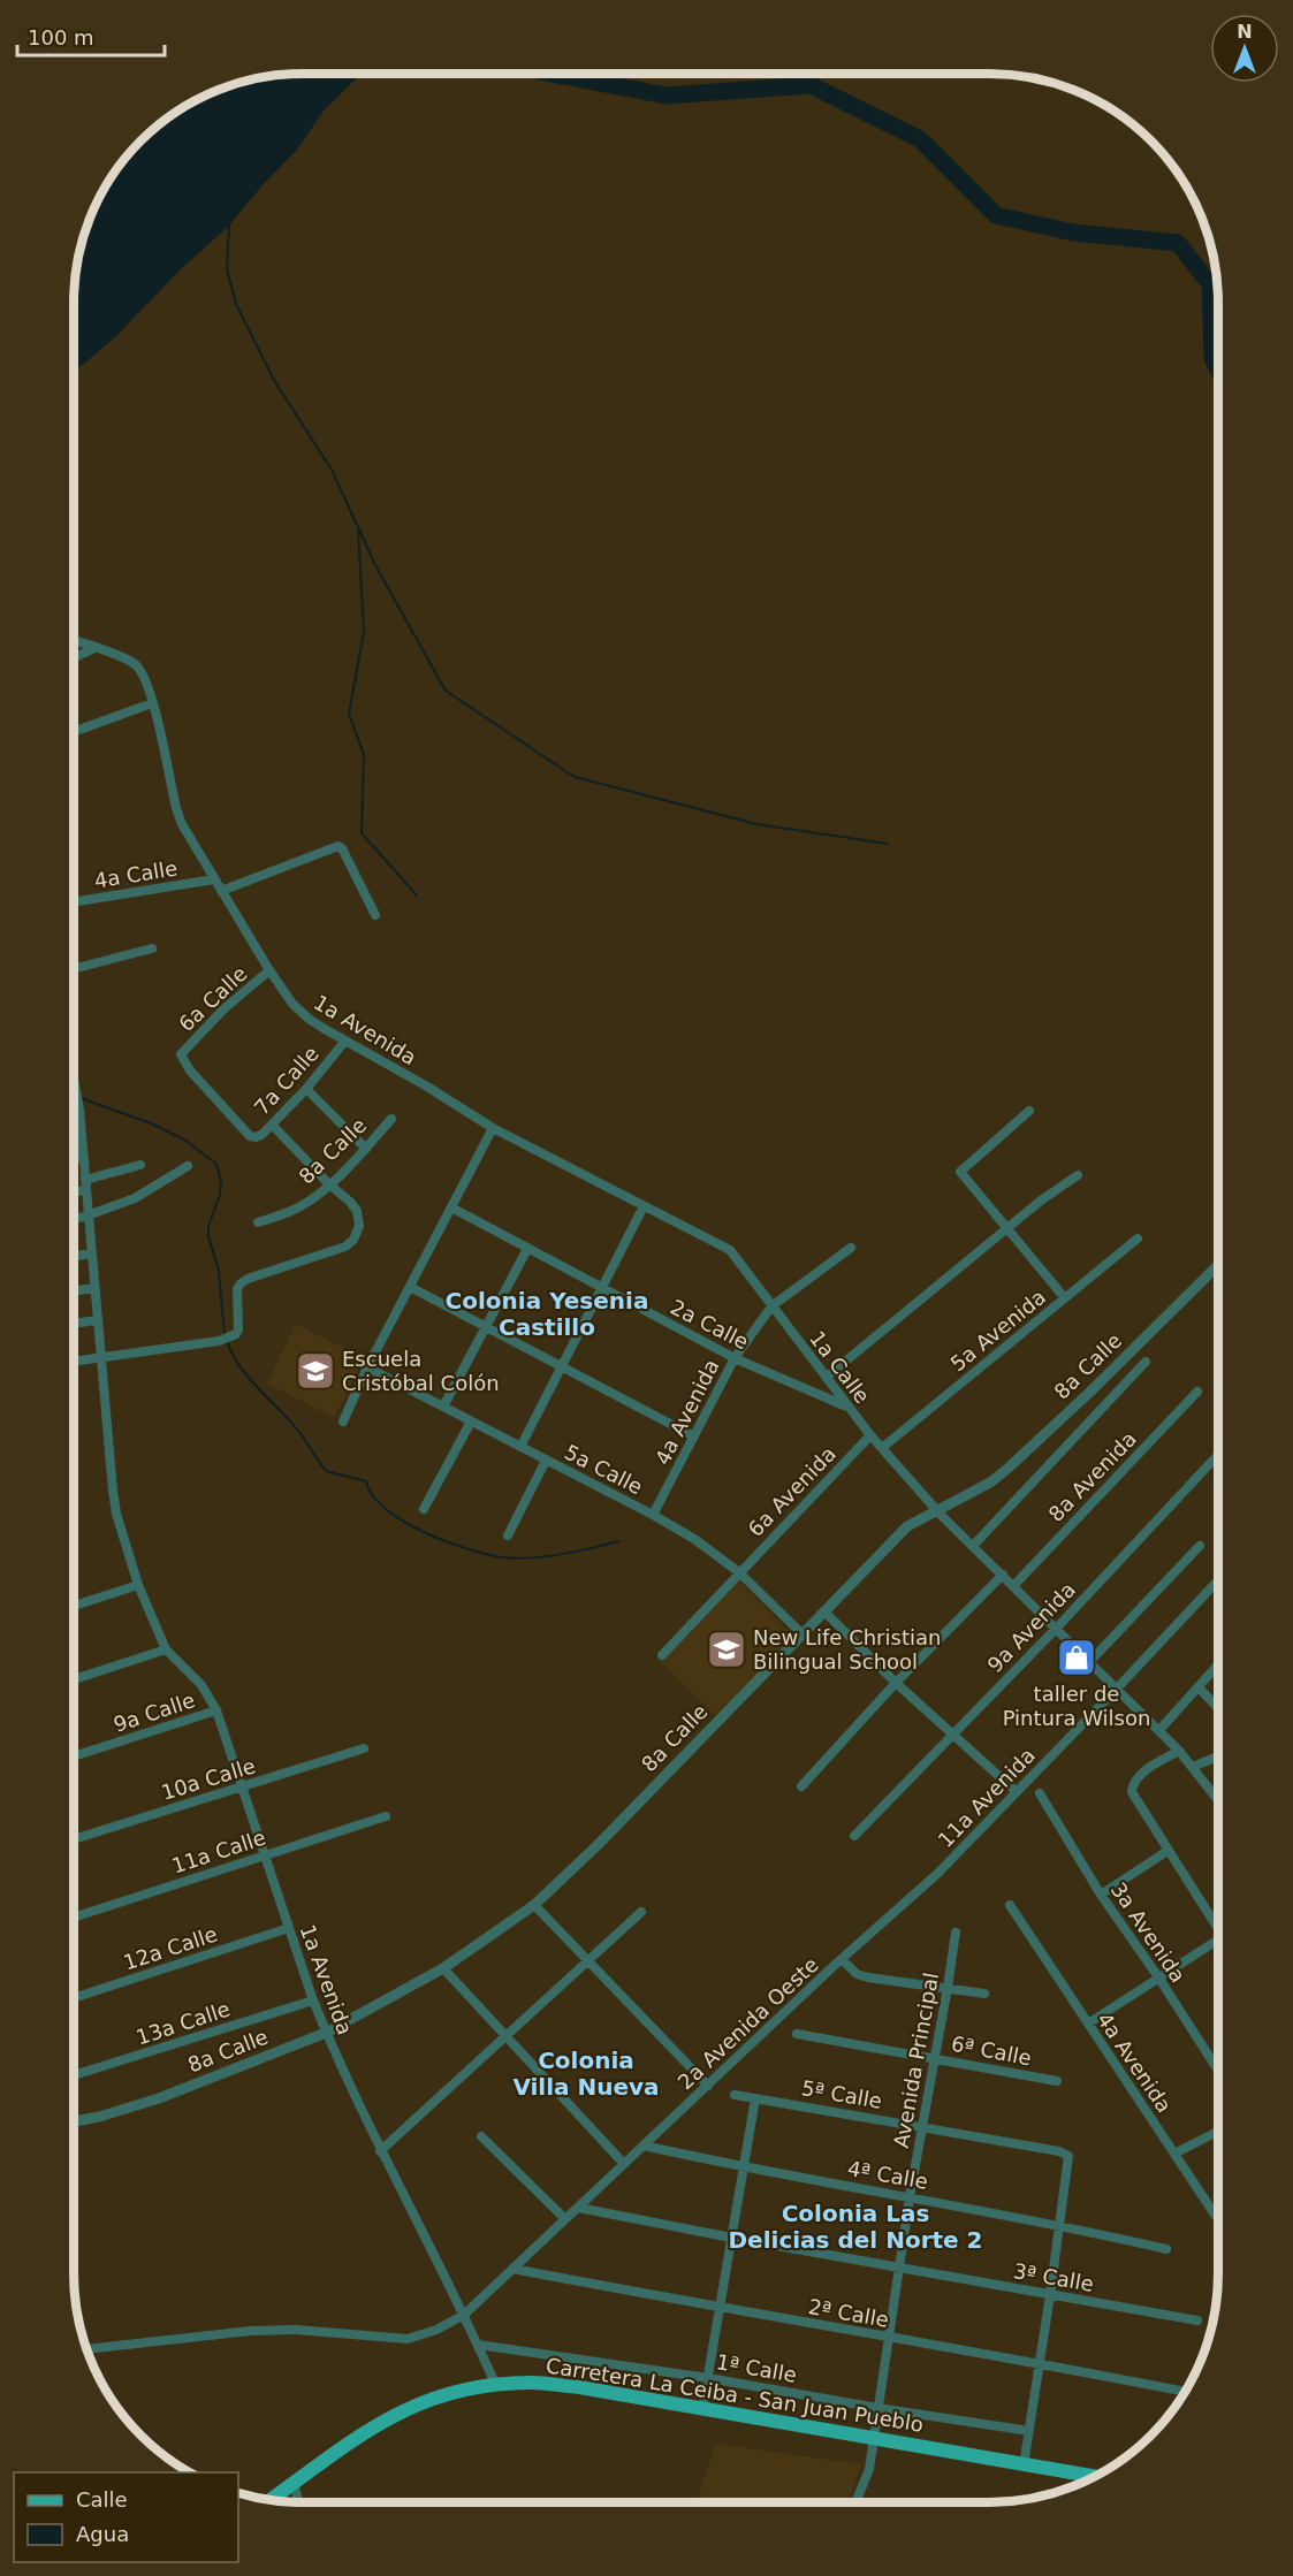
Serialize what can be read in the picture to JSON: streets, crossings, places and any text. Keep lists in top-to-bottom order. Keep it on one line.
{"streets":{"main road":["Carretera La Ceiba - San Juan Pueblo"],"street":["4a Calle","6a Calle","1a Avenida","7a Calle","8a Calle","2a Calle","5a Avenida","1a Calle","4a Avenida","5a Calle","8a Avenida","6a Avenida","9a Avenida","9a Calle","10a Calle","11a Avenida","11a Calle","3a Avenida","12a Calle","13a Calle","2a Avenida Oeste","6ª Calle","Avenida Principal","5ª Calle","4ª Calle","3ª Calle","2ª Calle","1ª Calle"]},"crossings":[["4a Calle","1a Avenida"],["6a Calle","1a Avenida"],["6a Calle","7a Calle"],["1a Avenida","7a Calle"],["1a Avenida","8a Calle"],["1a Avenida","1a Calle"],["1a Avenida","9a Calle"],["1a Avenida","10a Calle"],["1a Avenida","11a Calle"],["1a Avenida","12a Calle"],["1a Avenida","13a Calle"],["1a Avenida","2a Avenida Oeste"],["1a Avenida","1ª Calle"],["1a Avenida","Carretera La Ceiba - San Juan Pueblo"],["8a Calle","1a Calle"],["8a Calle","5a Calle"],["2a Calle","1a Calle"],["2a Calle","4a Avenida"],["5a Avenida","1a Calle"],["1a Calle","4a Avenida"],["1a Calle","8a Avenida"],["1a Calle","6a Avenida"],["1a Calle","9a Avenida"],["1a Calle","11a Avenida"],["4a Avenida","5a Calle"],["5a Calle","6a Avenida"],["11a Avenida","2a Avenida Oeste"],["2a Avenida Oeste","4ª Calle"],["2a Avenida Oeste","3ª Calle"],["2a Avenida Oeste","2ª Calle"],["6ª Calle","Avenida Principal"],["Avenida Principal","5ª Calle"],["Avenida Principal","4ª Calle"],["Avenida Principal","3ª Calle"],["Avenida Principal","2ª Calle"],["Avenida Principal","1ª Calle"],["Avenida Principal","Carretera La Ceiba - San Juan Pueblo"],["5ª Calle","4ª Calle"]],"districts":["Colonia Yesenia Castillo","Colonia Villa Nueva","Colonia Las Delicias del Norte 2"],"places":{"school or university":["Escuela Cristóbal Colón","New Life Christian Bilingual School"],"shop":["taller de Pintura Wilson"]},"legend":["Calle","Agua"],"scale_bar":"100 m","north":"top"}
